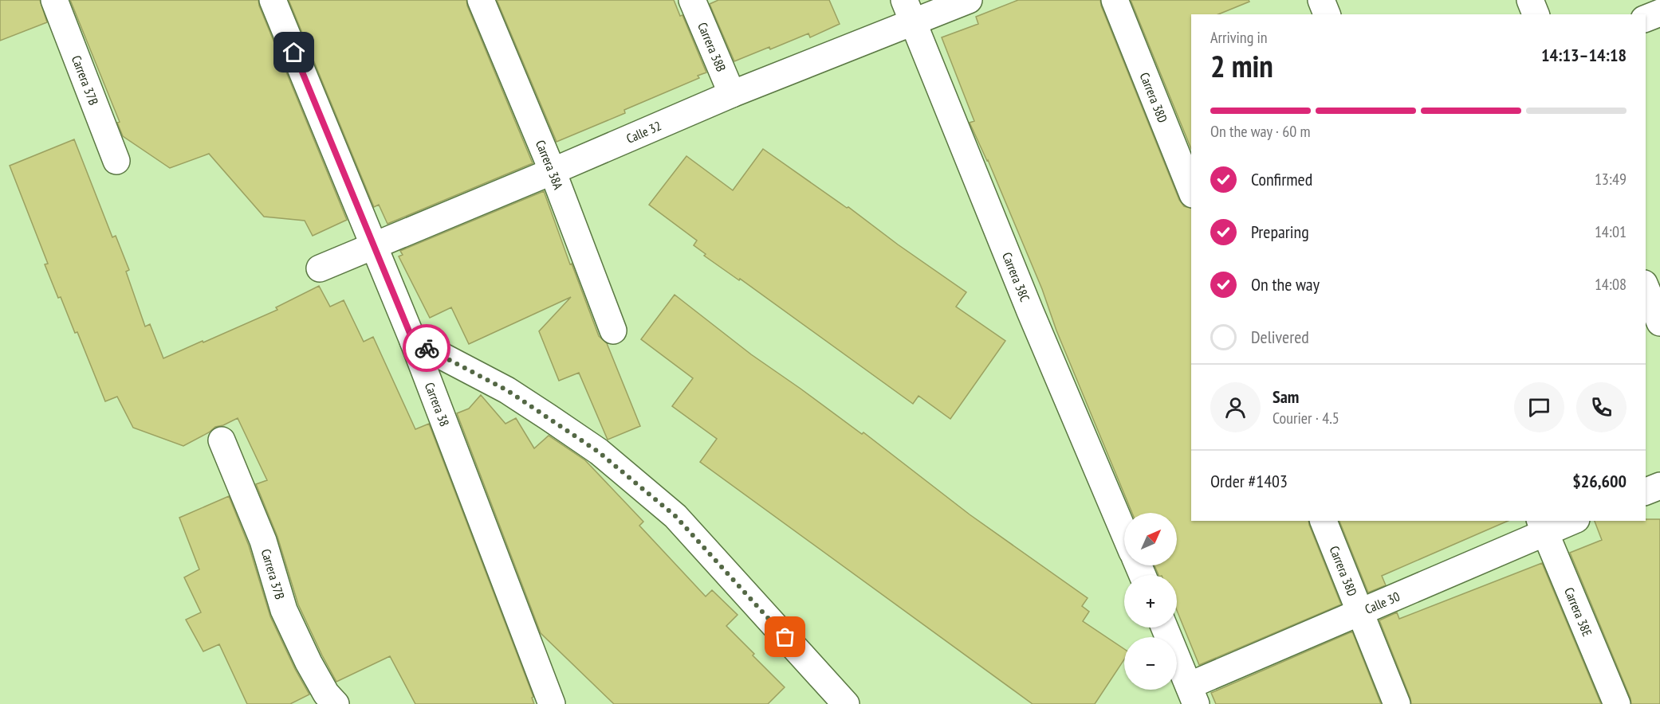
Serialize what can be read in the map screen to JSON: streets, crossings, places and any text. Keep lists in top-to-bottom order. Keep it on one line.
{"streets":{"street":["Carrera 38B","Carrera 37B","Carrera 38D","Calle 32","Carrera 38A","Carrera 38C","Carrera 38","Calle 30","Carrera 38E"]},"crossings":[["Carrera 38B","Calle 32"],["Carrera 38D","Calle 30"],["Calle 32","Carrera 38A"],["Calle 32","Carrera 38C"],["Calle 32","Carrera 38"],["Calle 30","Carrera 38E"]],"north":"top right","page":{"heading":["2 min","Arriving in","14:13–14:18"],"panel":["Sam","Courier · 4.5","Order #1403","$26,600"],"bar":"On the way · 60 m","list":[["Confirmed","13:49"],["Preparing","14:01"],["On the way","14:08"],"Delivered"],"map_buttons":["+","−"]}}
